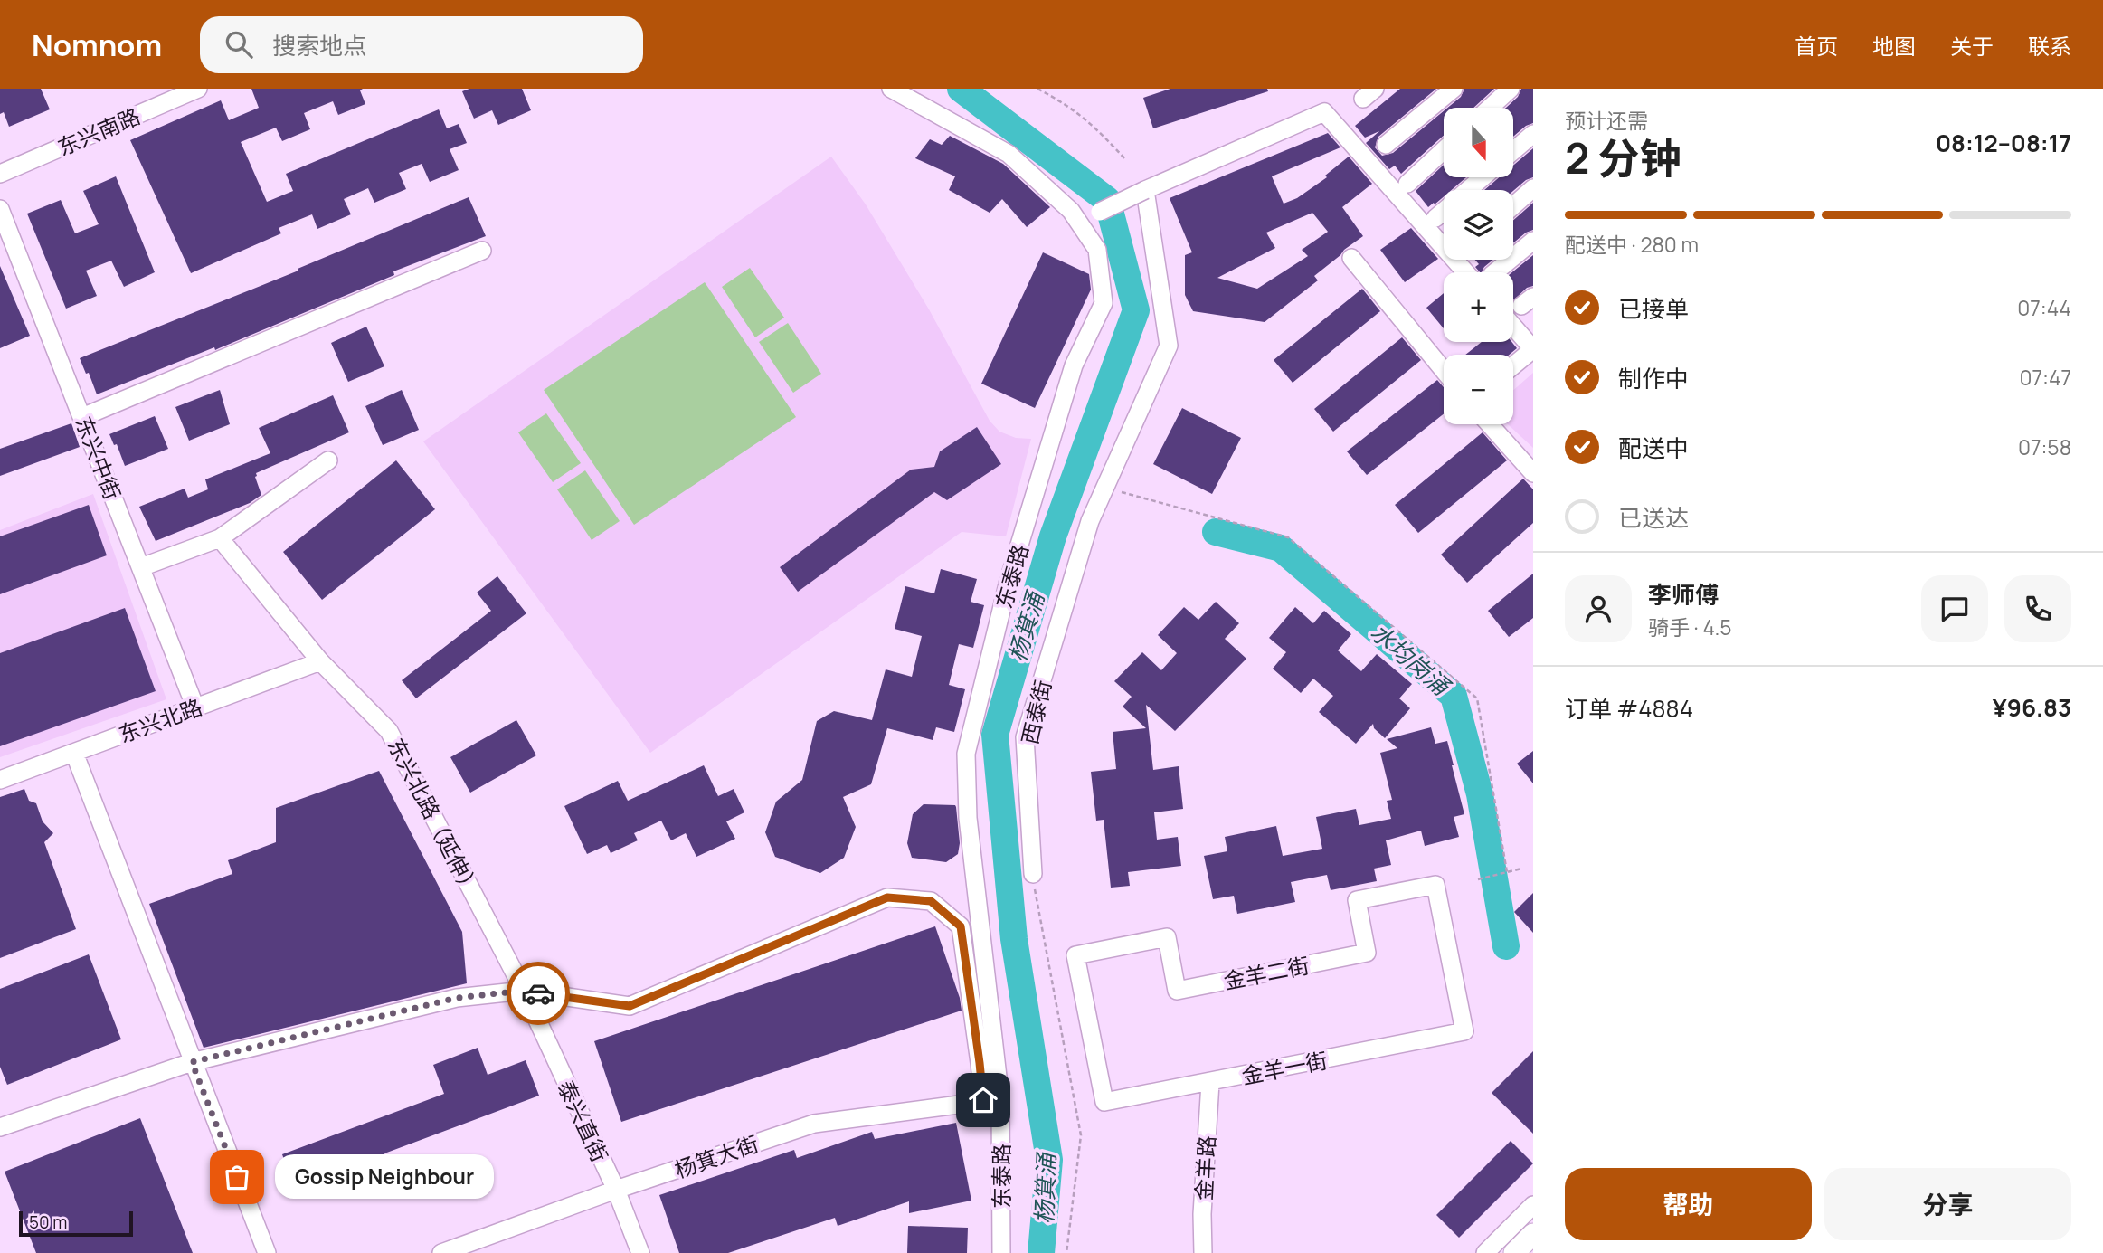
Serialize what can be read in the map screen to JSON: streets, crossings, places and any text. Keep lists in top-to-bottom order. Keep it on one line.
{"streets":{"street":["东兴南路","东兴中街","东泰路","西泰街","东兴北路","东兴北路（延伸）","金羊二街","金羊一街","泰兴直街","杨箕大街","金羊路"]},"crossings":[["东兴中街","东兴北路"],["东泰路","杨箕大街"],["东兴北路","东兴北路（延伸）"],["东兴北路（延伸）","泰兴直街"],["金羊二街","金羊一街"],["金羊一街","金羊路"],["泰兴直街","杨箕大街"]],"water":["杨箕涌","水均岗涌"],"places":["Gossip Neighbour"],"scale_bar":"50 m","north":"bottom","page":{"header":"Nomnom","search":"搜索地点","nav":["首页","地图","关于","联系"],"heading":["2 分钟","预计还需","08:12–08:17"],"panel":["李师傅","骑手 · 4.5","订单 #4884","¥96.83"],"map_buttons":["+","−"],"bar":"配送中 · 280 m","list":[["已接单","07:44"],["制作中","07:47"],["配送中","07:58"],"已送达"],"bubble":"Gossip Neighbour","buttons":["帮助","分享"],"scale":"50 m"}}
